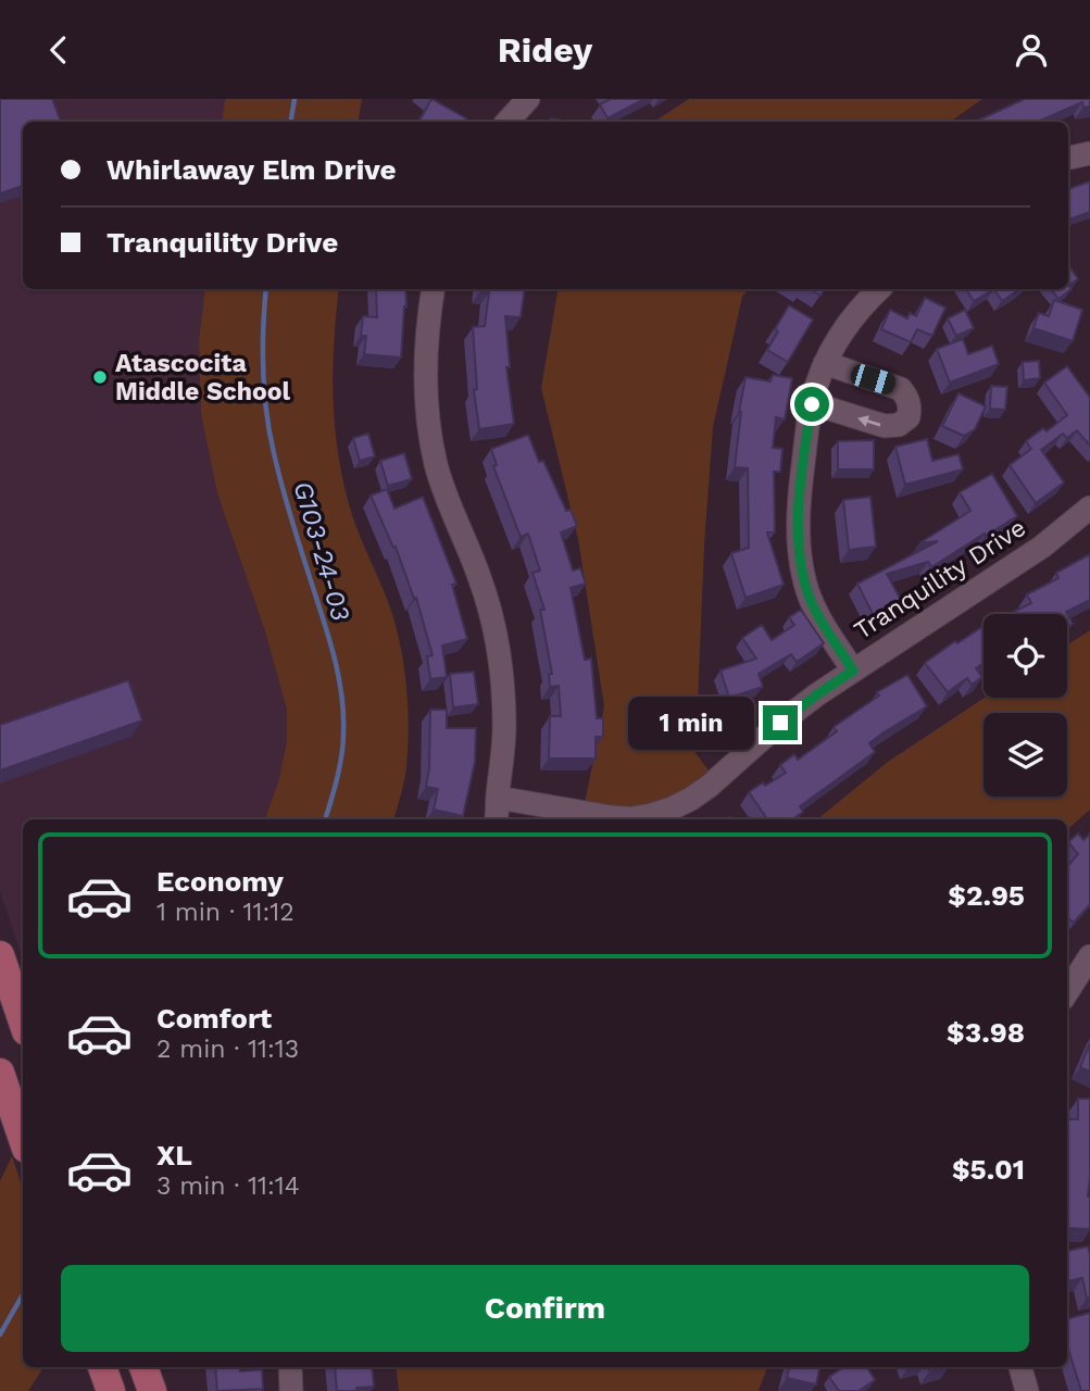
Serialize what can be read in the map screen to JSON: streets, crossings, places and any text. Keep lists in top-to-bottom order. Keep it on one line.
{"streets":{"street":["Tranquility Drive"]},"water":["G103-24-03"],"places":["Atascocita Middle School"],"page":{"header":"Ridey","banner":["Whirlaway Elm Drive","Tranquility Drive"],"bubble":"1 min","list":[{"name":"Economy","note":"1 min · 11:12","value":"$2.95"},{"name":"Comfort","note":"2 min · 11:13","value":"$3.98"},{"name":"XL","note":"3 min · 11:14","value":"$5.01"}],"buttons":"Confirm"}}
